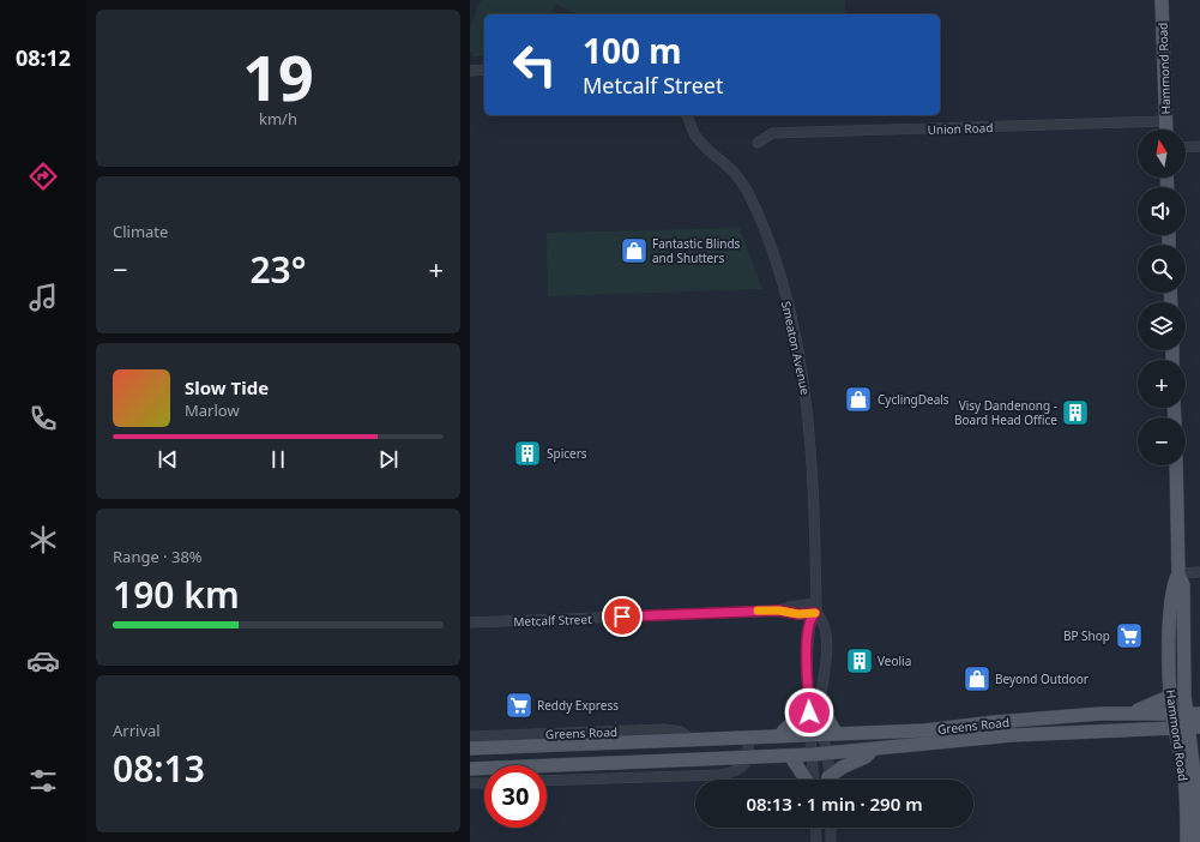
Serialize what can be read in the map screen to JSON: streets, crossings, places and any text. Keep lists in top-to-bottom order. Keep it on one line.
{"streets":{"main road":["Hammond Road","Greens Road"],"street":["Union Road","Smeaton Avenue","Metcalf Street"]},"crossings":[["Hammond Road","Union Road"],["Hammond Road","Greens Road"],["Smeaton Avenue","Metcalf Street"],["Smeaton Avenue","Greens Road"]],"places":{"shop":["Fantastic Blinds and Shutters","CyclingDeals","Beyond Outdoor"],"building":["Visy Dandenong - Board Head Office","Spicers","Veolia"],"supermarket":["BP Shop","Reddy Express"]},"north":"top","page":{"tabs":"08:12","tile":[["19","km/h"],"Climate",["Range · 38%","190 km"],["Arrival","08:13"]],"turn":["100 m","Metcalf Street"],"map_buttons":["+","−"],"heat":["−","23°","+"],"song":["Slow Tide","Marlow"],"limit":"30","trip":"08:13 · 1 min · 290 m"}}
